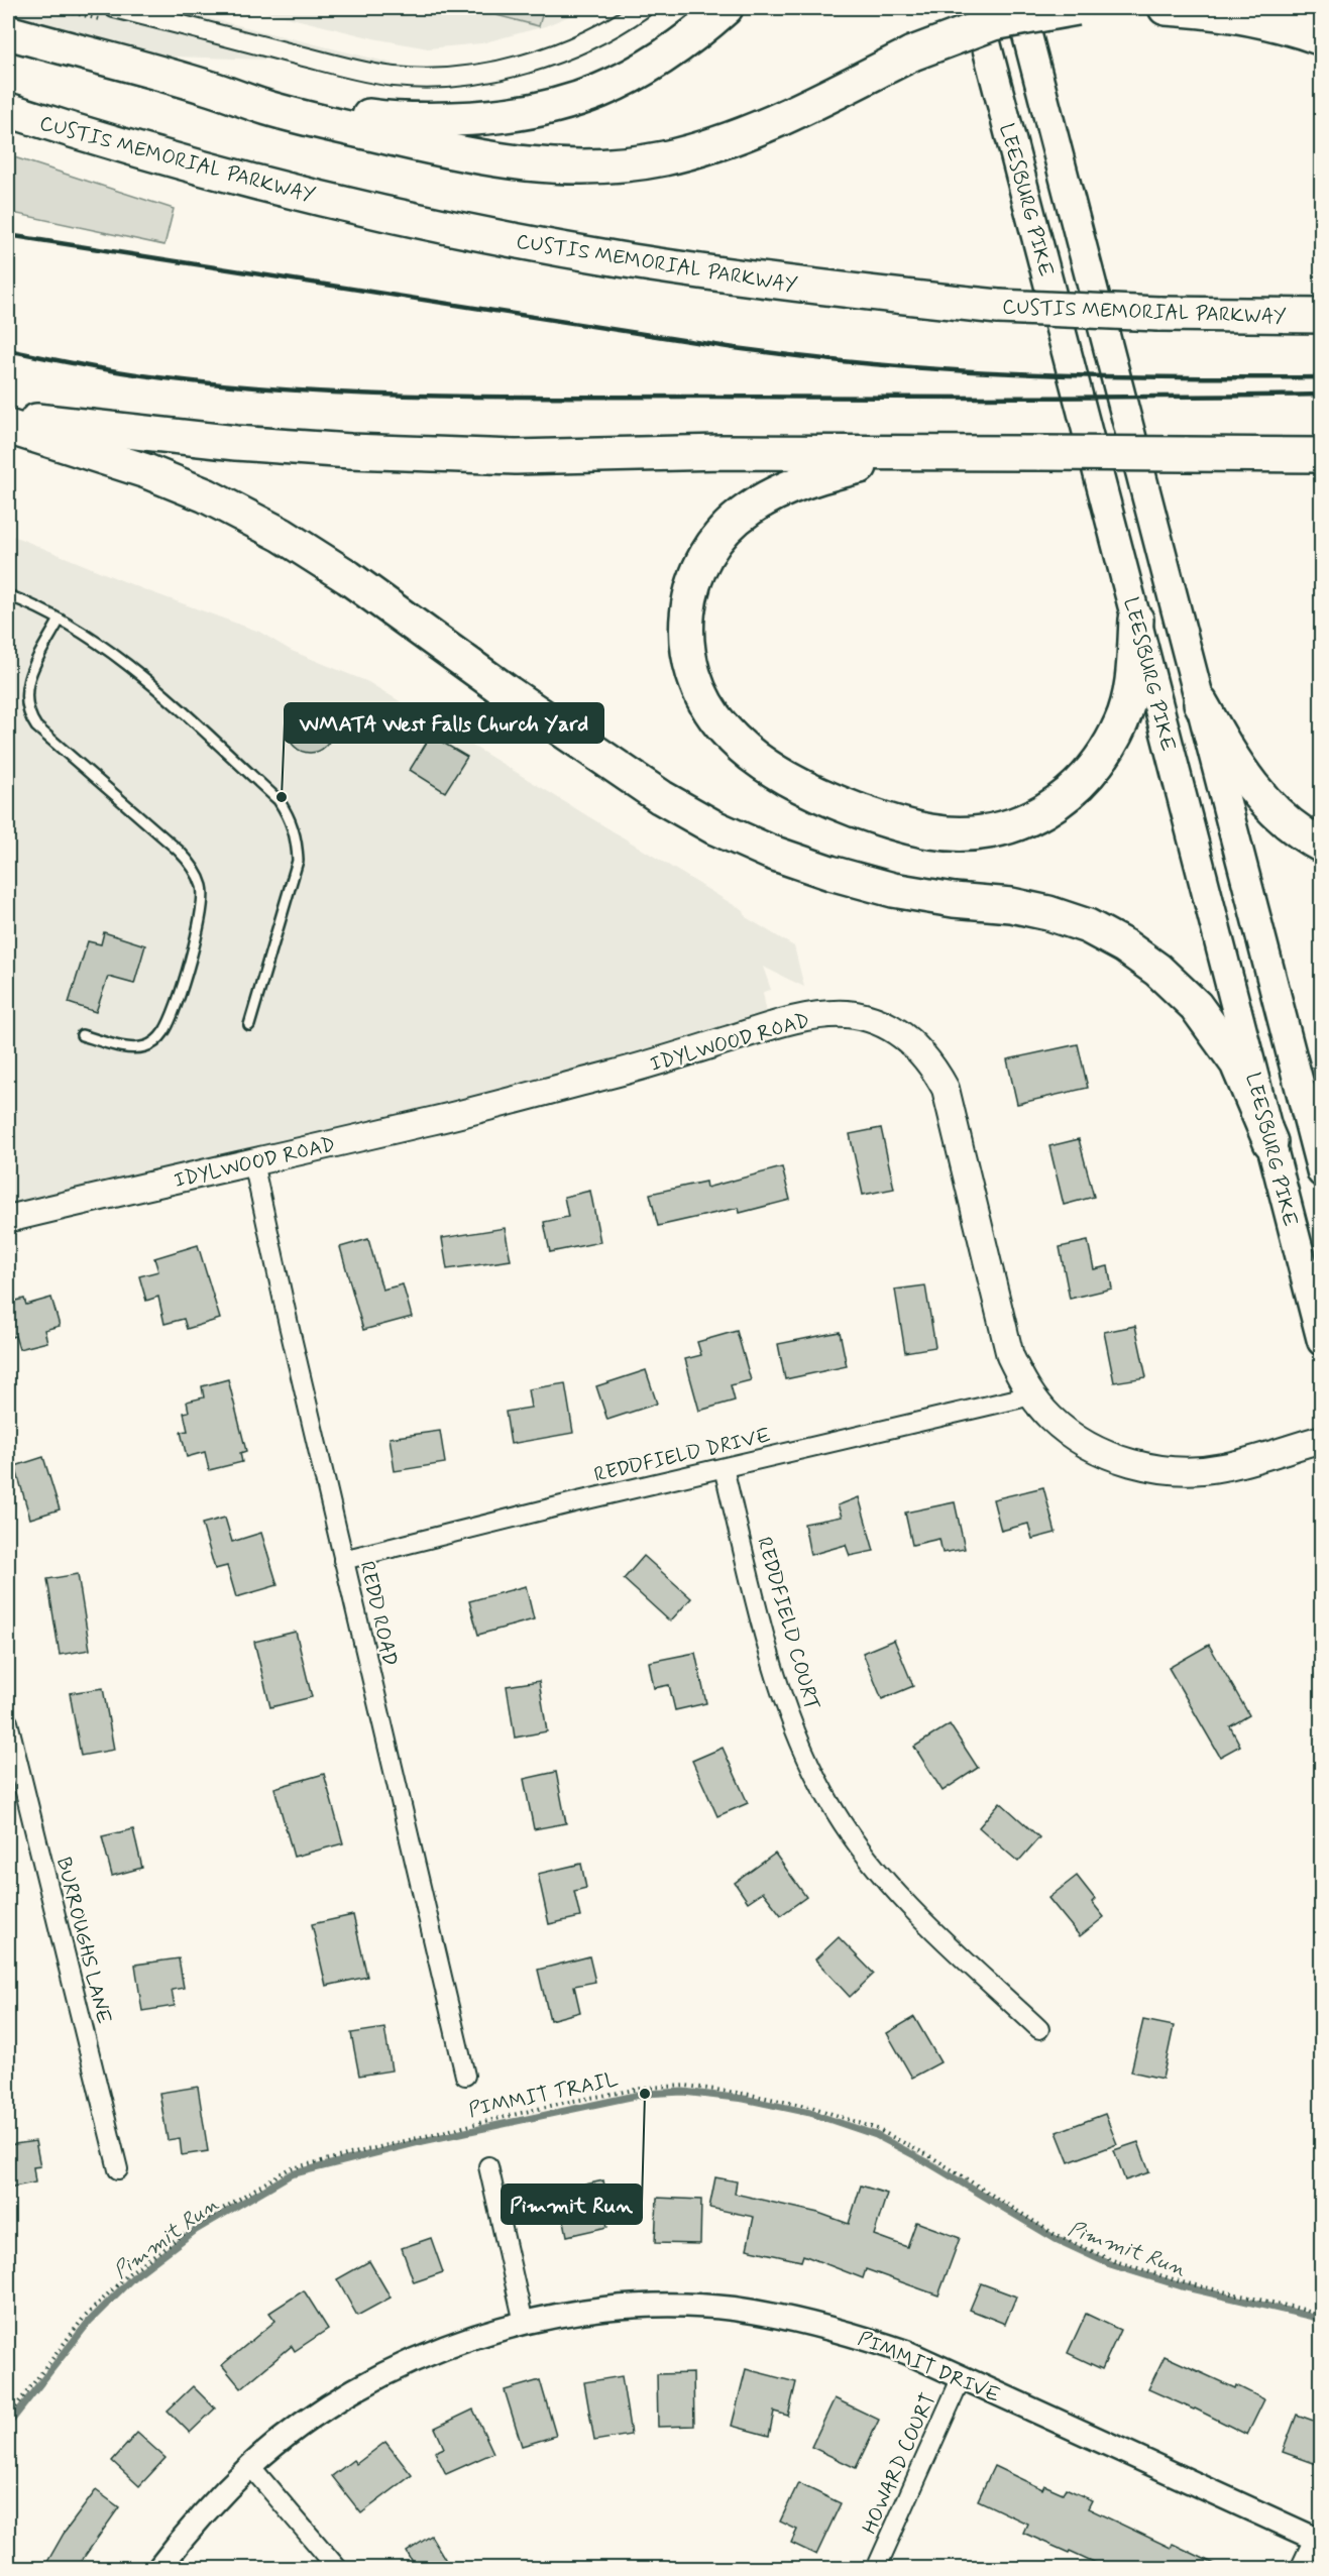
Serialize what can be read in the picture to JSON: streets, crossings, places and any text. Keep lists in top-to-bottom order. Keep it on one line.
{"streets":{"highway":["CUSTIS MEMORIAL PARKWAY"],"main road":["LEESBURG PIKE","IDYLWOOD ROAD"],"street":["REDDFIELD DRIVE","REDD ROAD","REDDFIELD COURT","BURROUGHS LANE","PIMMIT DRIVE","HOWARD COURT"],"path":["PIMMIT TRAIL"]},"crossings":[["IDYLWOOD ROAD","REDDFIELD DRIVE"],["IDYLWOOD ROAD","REDD ROAD"],["REDDFIELD DRIVE","REDD ROAD"],["REDDFIELD DRIVE","REDDFIELD COURT"],["PIMMIT DRIVE","HOWARD COURT"]],"water":["Pimmit Run"],"places":["WMATA West Falls Church Yard","Pimmit Run"]}
